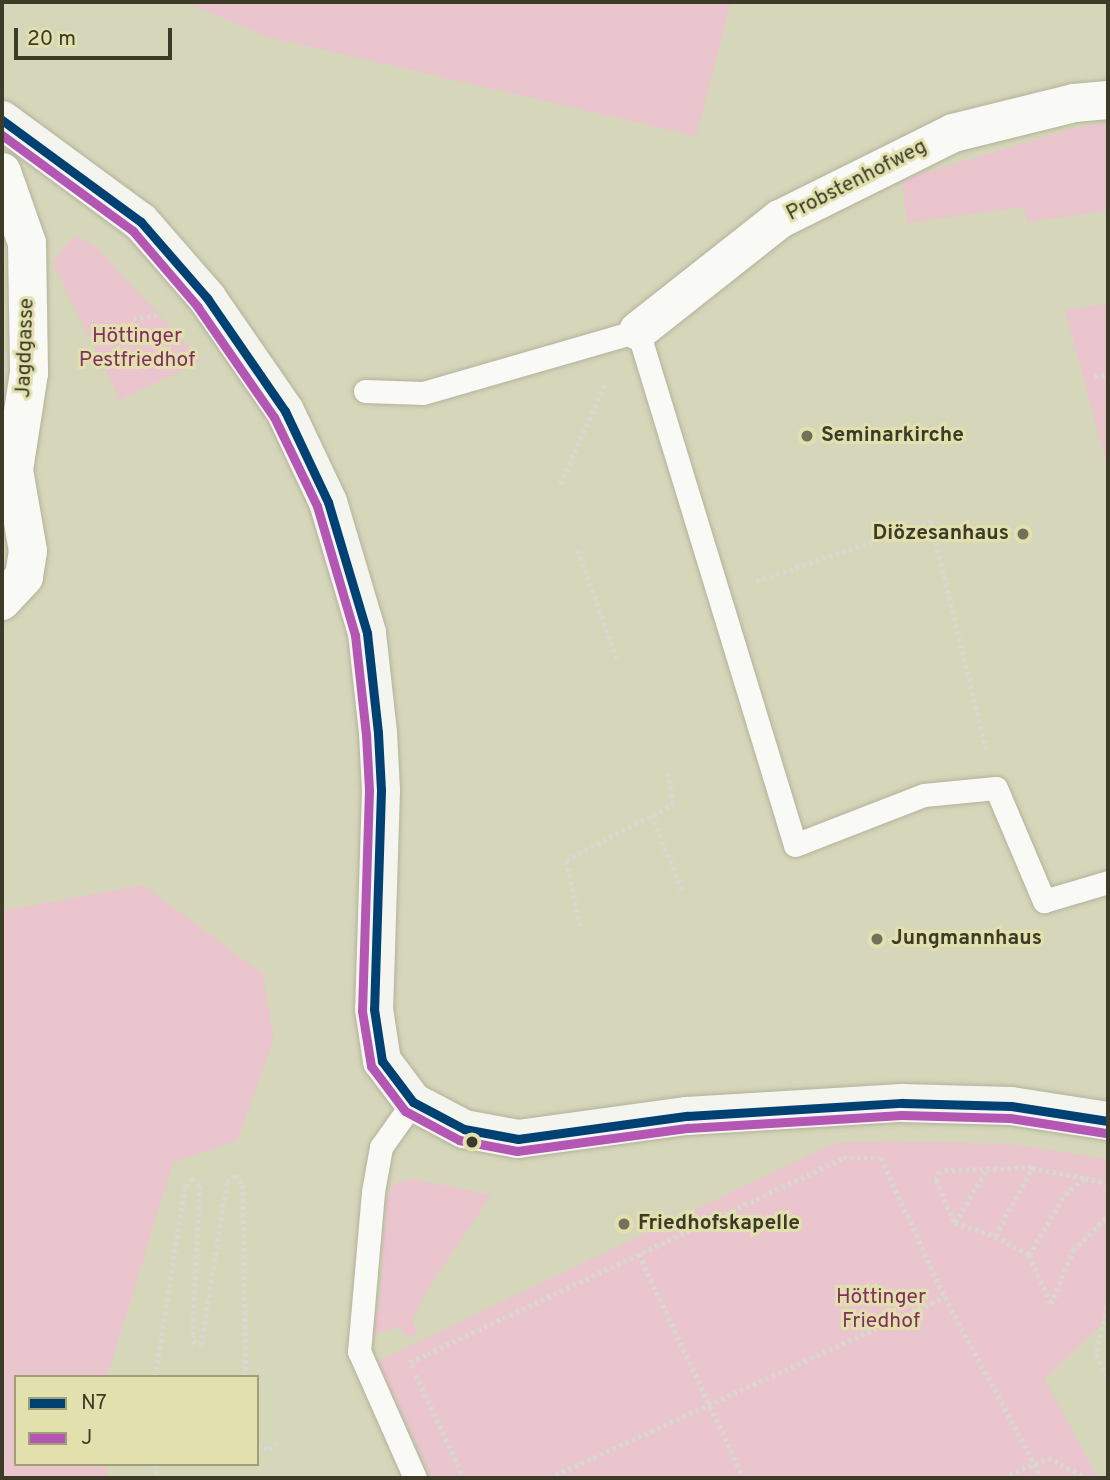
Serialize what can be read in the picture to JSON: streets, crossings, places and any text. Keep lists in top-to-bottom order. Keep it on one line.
{"streets":{"street":["Probstenhofweg","Jagdgasse"]},"parks":["Höttinger Pestfriedhof","Höttinger Friedhof"],"places":["Seminarkirche","Diözesanhaus","Jungmannhaus","Friedhofskapelle"],"lines":["transit line N7","transit line J"],"legend":["N7","J"],"scale_bar":"20 m"}
